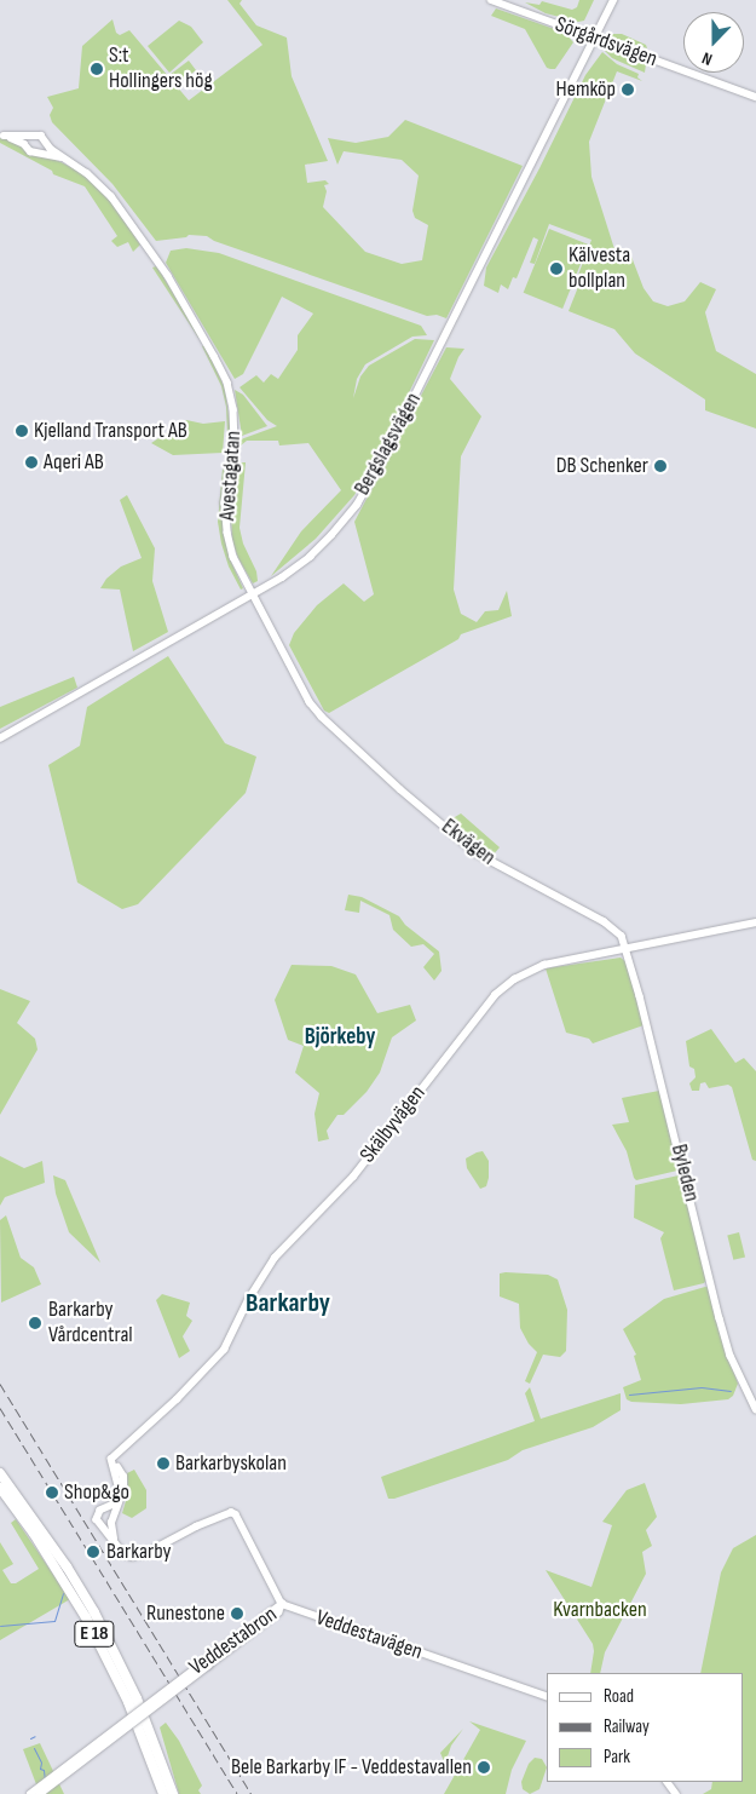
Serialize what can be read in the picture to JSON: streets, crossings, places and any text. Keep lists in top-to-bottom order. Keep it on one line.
{"streets":{"highway":["E 18"],"street":["Sörgårdsvägen","Bergslagsvägen","Avestagatan","Ekvägen","Skälbyvägen","Byleden","Veddestavägen","Veddestabron"]},"crossings":[["Sörgårdsvägen","Bergslagsvägen"],["Bergslagsvägen","Avestagatan"],["Avestagatan","Ekvägen"],["Ekvägen","Skälbyvägen"],["Ekvägen","Byleden"],["Skälbyvägen","Byleden"],["Veddestavägen","Veddestabron"]],"districts":["Björkeby","Barkarby"],"parks":["Kvarnbacken"],"places":["S:t Hollingers hög","Hemköp","Kälvesta bollplan","Kjelland Transport AB","Aqeri AB","DB Schenker","Barkarby Vårdcentral","Barkarbyskolan","Shop&go","Barkarby","Runestone","Bele Barkarby IF - Veddestavallen"],"legend":["Road","Railway","Park"],"north":"bottom"}
